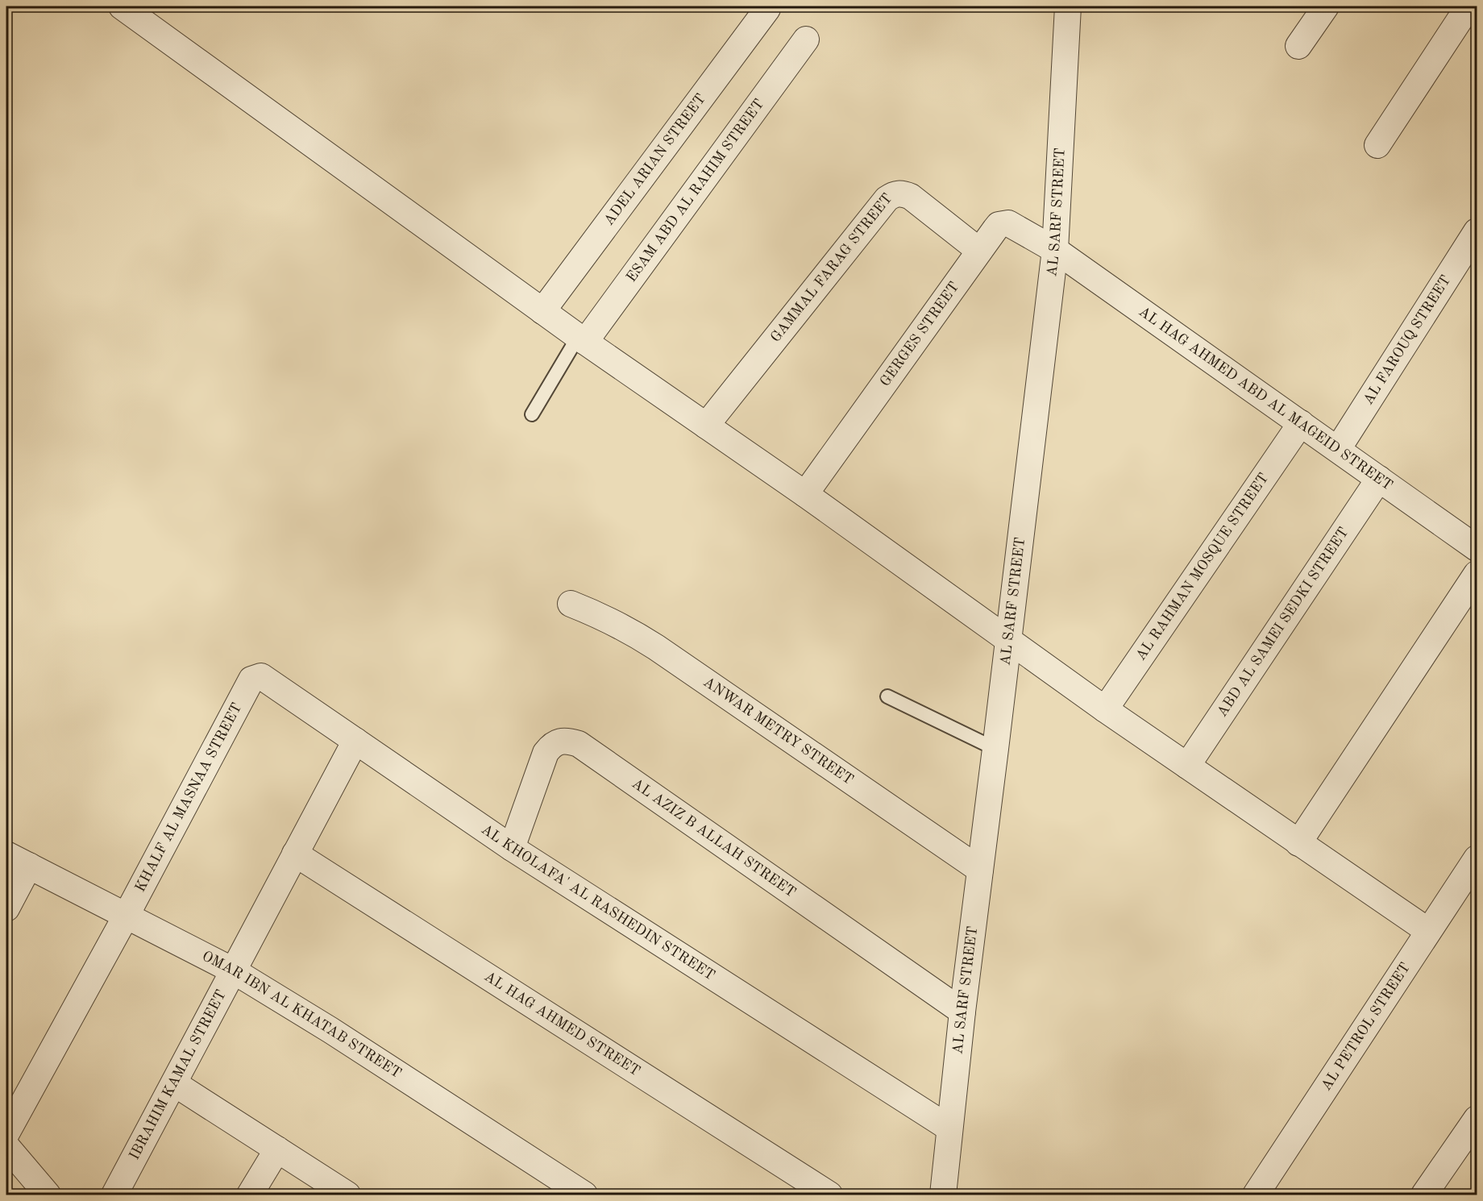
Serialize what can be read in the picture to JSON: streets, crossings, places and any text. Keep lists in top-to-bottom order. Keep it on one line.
{"streets":{"street":["ADEL ARIAN STREET","ESAM ABD AL RAHIM STREET","AL SARF STREET","GAMMAL FARAG STREET","GERGES STREET","AL FAROUQ STREET","AL HAG AHMED ABD AL MAGEID STREET","AL RAHMAN MOSQUE STREET","ABD AL SAMEI SEDKI STREET","ANWAR METRY STREET","KHALF AL MASNAA STREET","AL AZIZ B ALLAH STREET","AL KHOLAFA' AL RASHEDIN STREET","OMAR IBN AL KHATAB STREET","AL HAG AHMED STREET","AL PETROL STREET","IBRAHIM KAMAL STREET"]},"crossings":[["AL SARF STREET","GERGES STREET"],["AL SARF STREET","AL HAG AHMED ABD AL MAGEID STREET"],["AL SARF STREET","ANWAR METRY STREET"],["AL SARF STREET","AL AZIZ B ALLAH STREET"],["AL SARF STREET","AL KHOLAFA' AL RASHEDIN STREET"],["GAMMAL FARAG STREET","GERGES STREET"],["GERGES STREET","AL HAG AHMED ABD AL MAGEID STREET"],["AL FAROUQ STREET","AL HAG AHMED ABD AL MAGEID STREET"],["AL HAG AHMED ABD AL MAGEID STREET","AL RAHMAN MOSQUE STREET"],["AL HAG AHMED ABD AL MAGEID STREET","ABD AL SAMEI SEDKI STREET"],["KHALF AL MASNAA STREET","AL KHOLAFA' AL RASHEDIN STREET"],["KHALF AL MASNAA STREET","OMAR IBN AL KHATAB STREET"],["AL AZIZ B ALLAH STREET","AL KHOLAFA' AL RASHEDIN STREET"],["AL KHOLAFA' AL RASHEDIN STREET","IBRAHIM KAMAL STREET"],["OMAR IBN AL KHATAB STREET","IBRAHIM KAMAL STREET"],["AL HAG AHMED STREET","IBRAHIM KAMAL STREET"]]}
